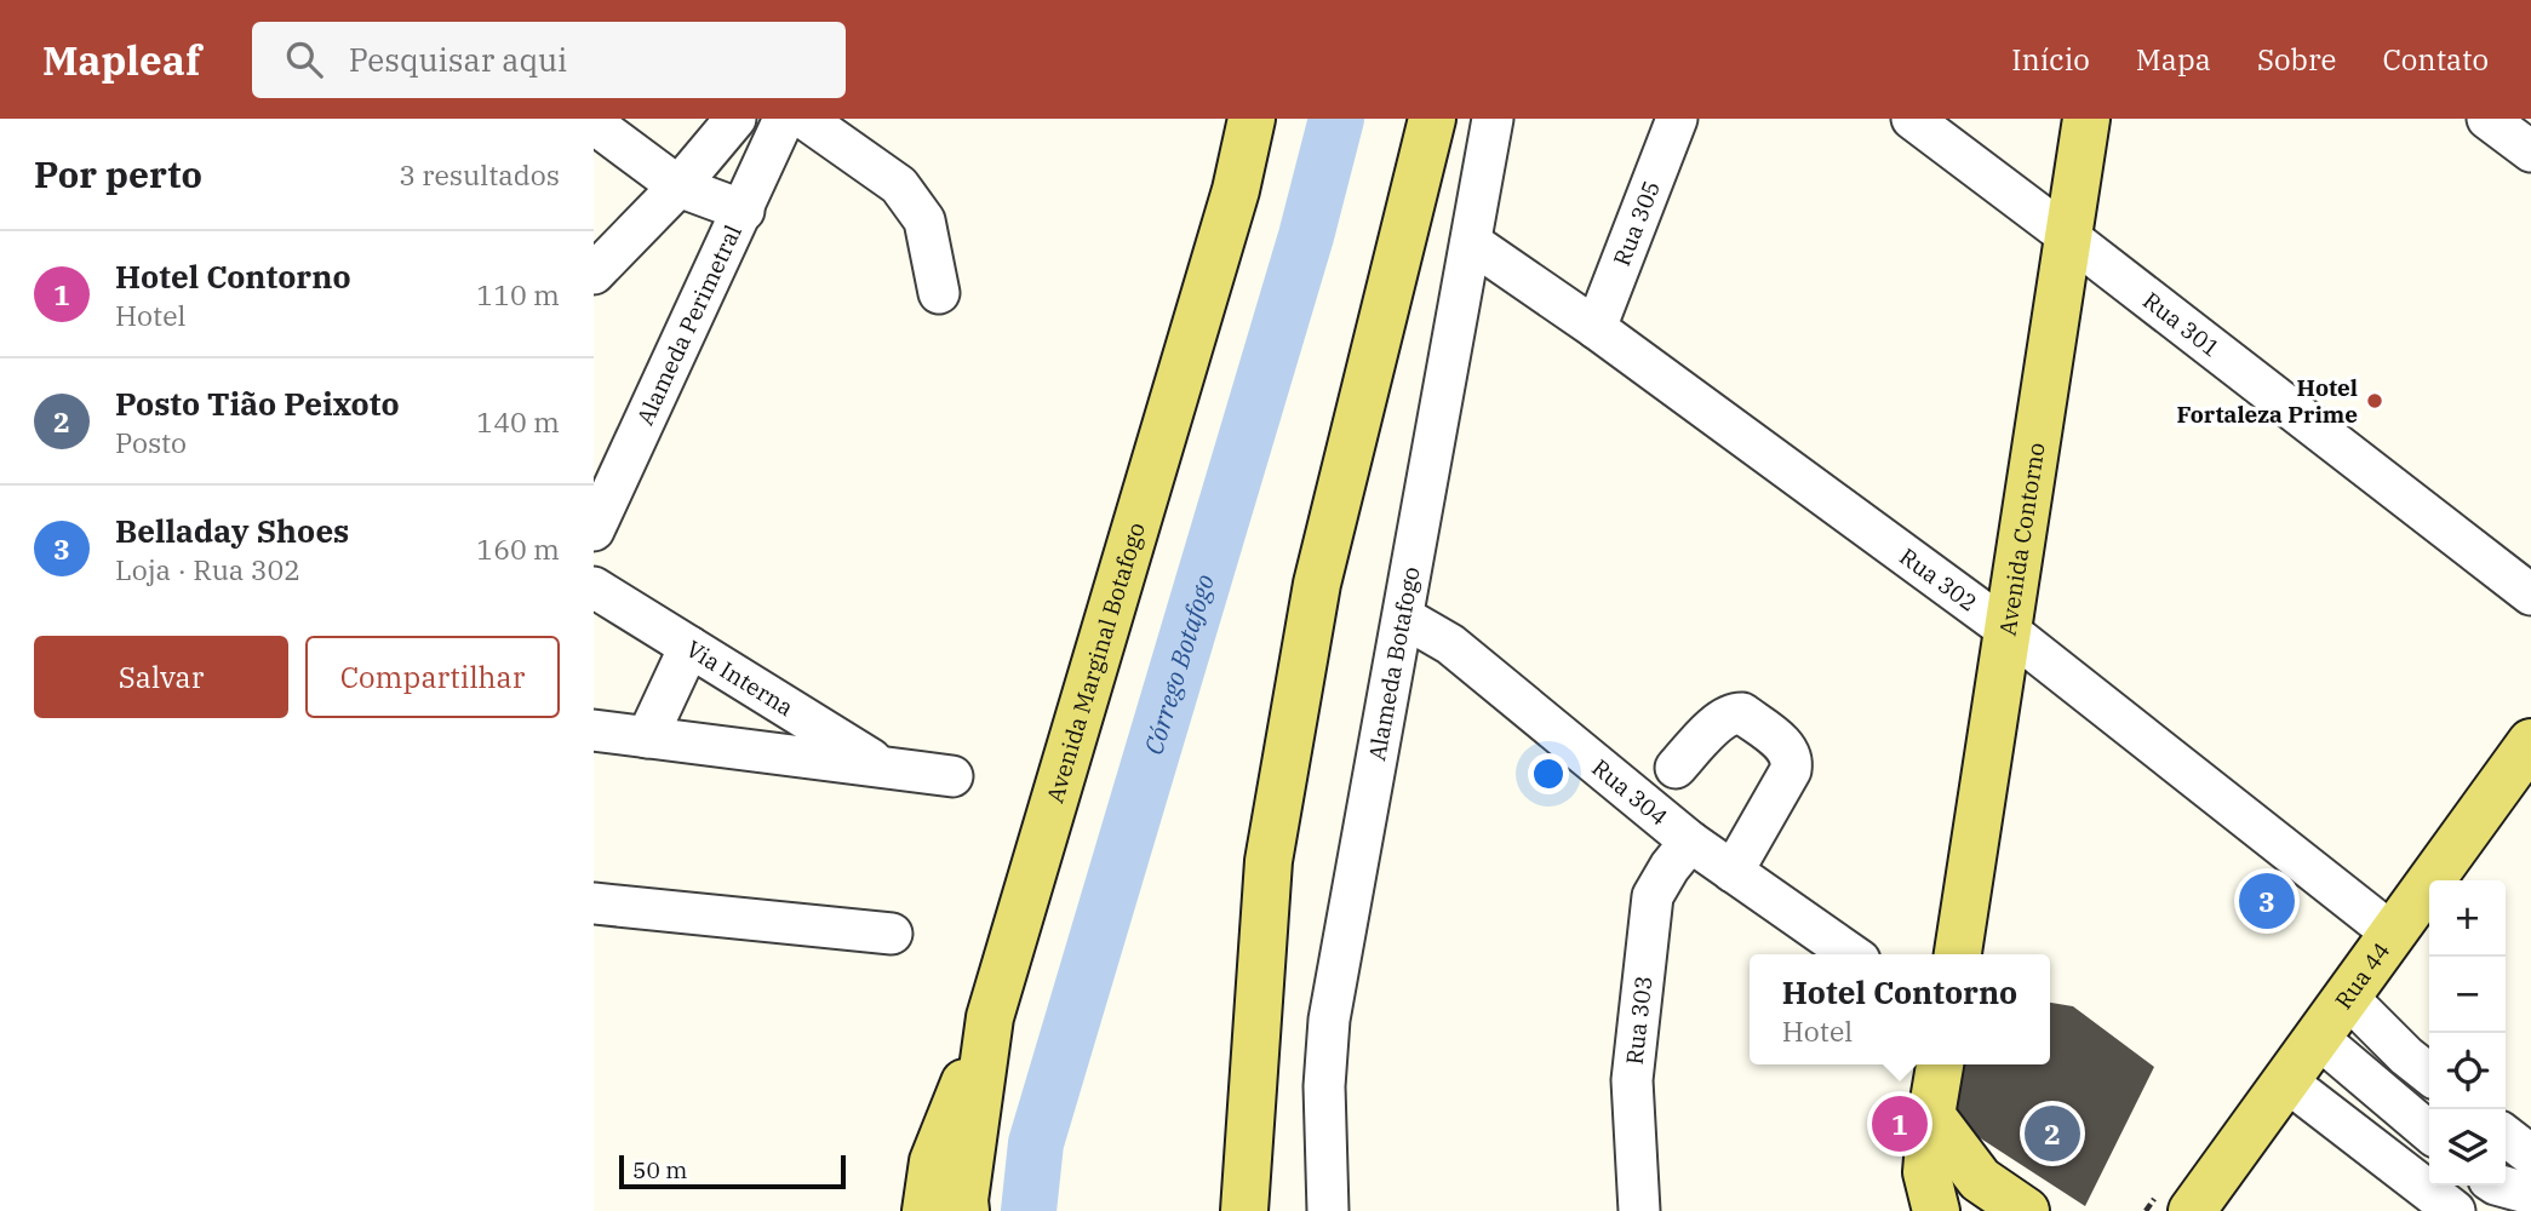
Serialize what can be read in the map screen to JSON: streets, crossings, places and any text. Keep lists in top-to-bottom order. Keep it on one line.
{"streets":{"main road":["Avenida Contorno","Avenida Marginal Botafogo","Rua 44"],"street":["Rua 305","Alameda Perimetral","Rua 301","Rua 302","Alameda Botafogo","Via Interna","Rua 304","Rua 303"]},"crossings":[["Rua 305","Rua 302"],["Rua 301","Avenida Contorno"],["Avenida Contorno","Rua 302"],["Rua 302","Alameda Botafogo"],["Rua 302","Rua 44"],["Alameda Botafogo","Rua 304"],["Rua 304","Rua 303"]],"water":["Córrego Botafogo"],"places":["Hotel Fortaleza Prime"],"scale_bar":"50 m","page":{"header":"Mapleaf","search":"Pesquisar aqui","nav":["Início","Mapa","Sobre","Contato"],"heading":["Por perto","3 resultados"],"list":[{"mark":"1","name":"Hotel Contorno","note":"Hotel","value":"110 m"},{"mark":"2","name":"Posto Tião Peixoto","note":"Posto","value":"140 m"},{"mark":"3","name":"Belladay Shoes","note":"Loja · Rua 302","value":"160 m"}],"buttons":["Salvar","Compartilhar"],"pins":["3","1","2"],"map_buttons":["+","−"],"popup":["Hotel Contorno","Hotel"],"scale":"50 m"}}
